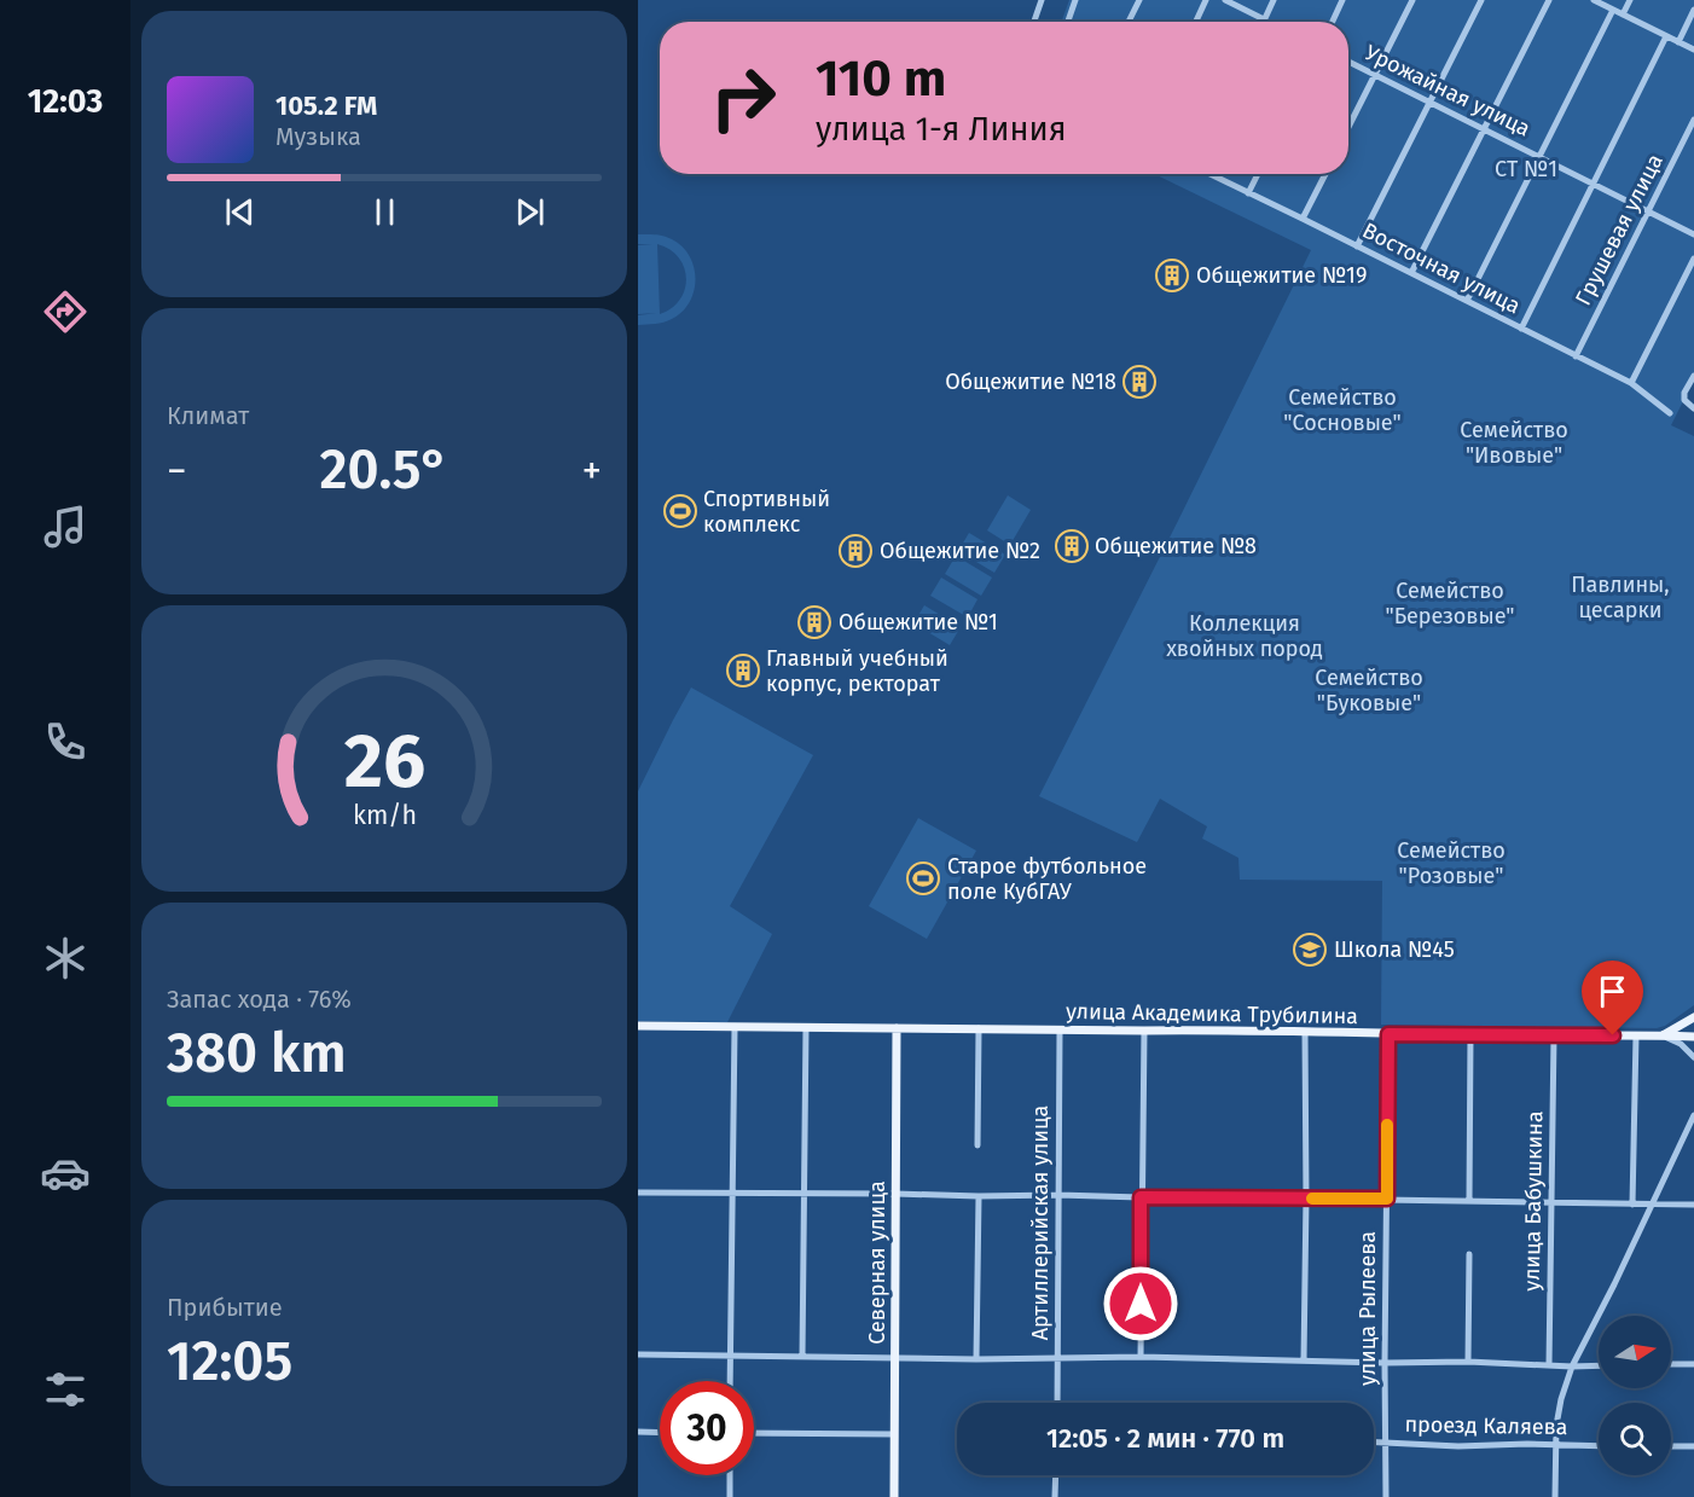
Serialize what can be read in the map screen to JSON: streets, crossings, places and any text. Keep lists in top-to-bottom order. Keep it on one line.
{"streets":{"main road":["улица Академика Трубилина","Северная улица"],"street":["Урожайная улица","Грушевая улица","Восточная улица","улица Бабушкина","Артиллерийская улица","улица Рылеева","проезд Каляева"]},"crossings":[["Урожайная улица","Грушевая улица"],["Грушевая улица","Восточная улица"],["улица Академика Трубилина","улица Бабушкина"],["улица Академика Трубилина","Артиллерийская улица"],["улица Академика Трубилина","Северная улица"],["улица Академика Трубилина","улица Рылеева"],["улица Рылеева","проезд Каляева"]],"parks":["СТ №1","Семейство \"Сосновые\"","Семейство \"Ивовые\"","Павлины, цесарки","Семейство \"Березовые\"","Коллекция хвойных пород","Семейство \"Буковые\"","Семейство \"Розовые\""],"places":{"building":["Общежитие №19","Общежитие №18","Общежитие №8","Общежитие №2","Общежитие №1","Главный учебный корпус, ректорат"],"sports":["Спортивный комплекс","Старое футбольное поле КубГАУ"],"school or university":["Школа №45"]},"north":"right","page":{"tabs":"12:03","turn":["110 m","улица 1-я Линия"],"song":["105.2 FM","Музыка"],"tile":["Климат",["Запас хода · 76%","380 km"],["Прибытие","12:05"]],"heat":["−","20.5°","+"],"limit":"30","trip":"12:05 · 2 мин · 770 m","gauge":["26","km/h"]}}
